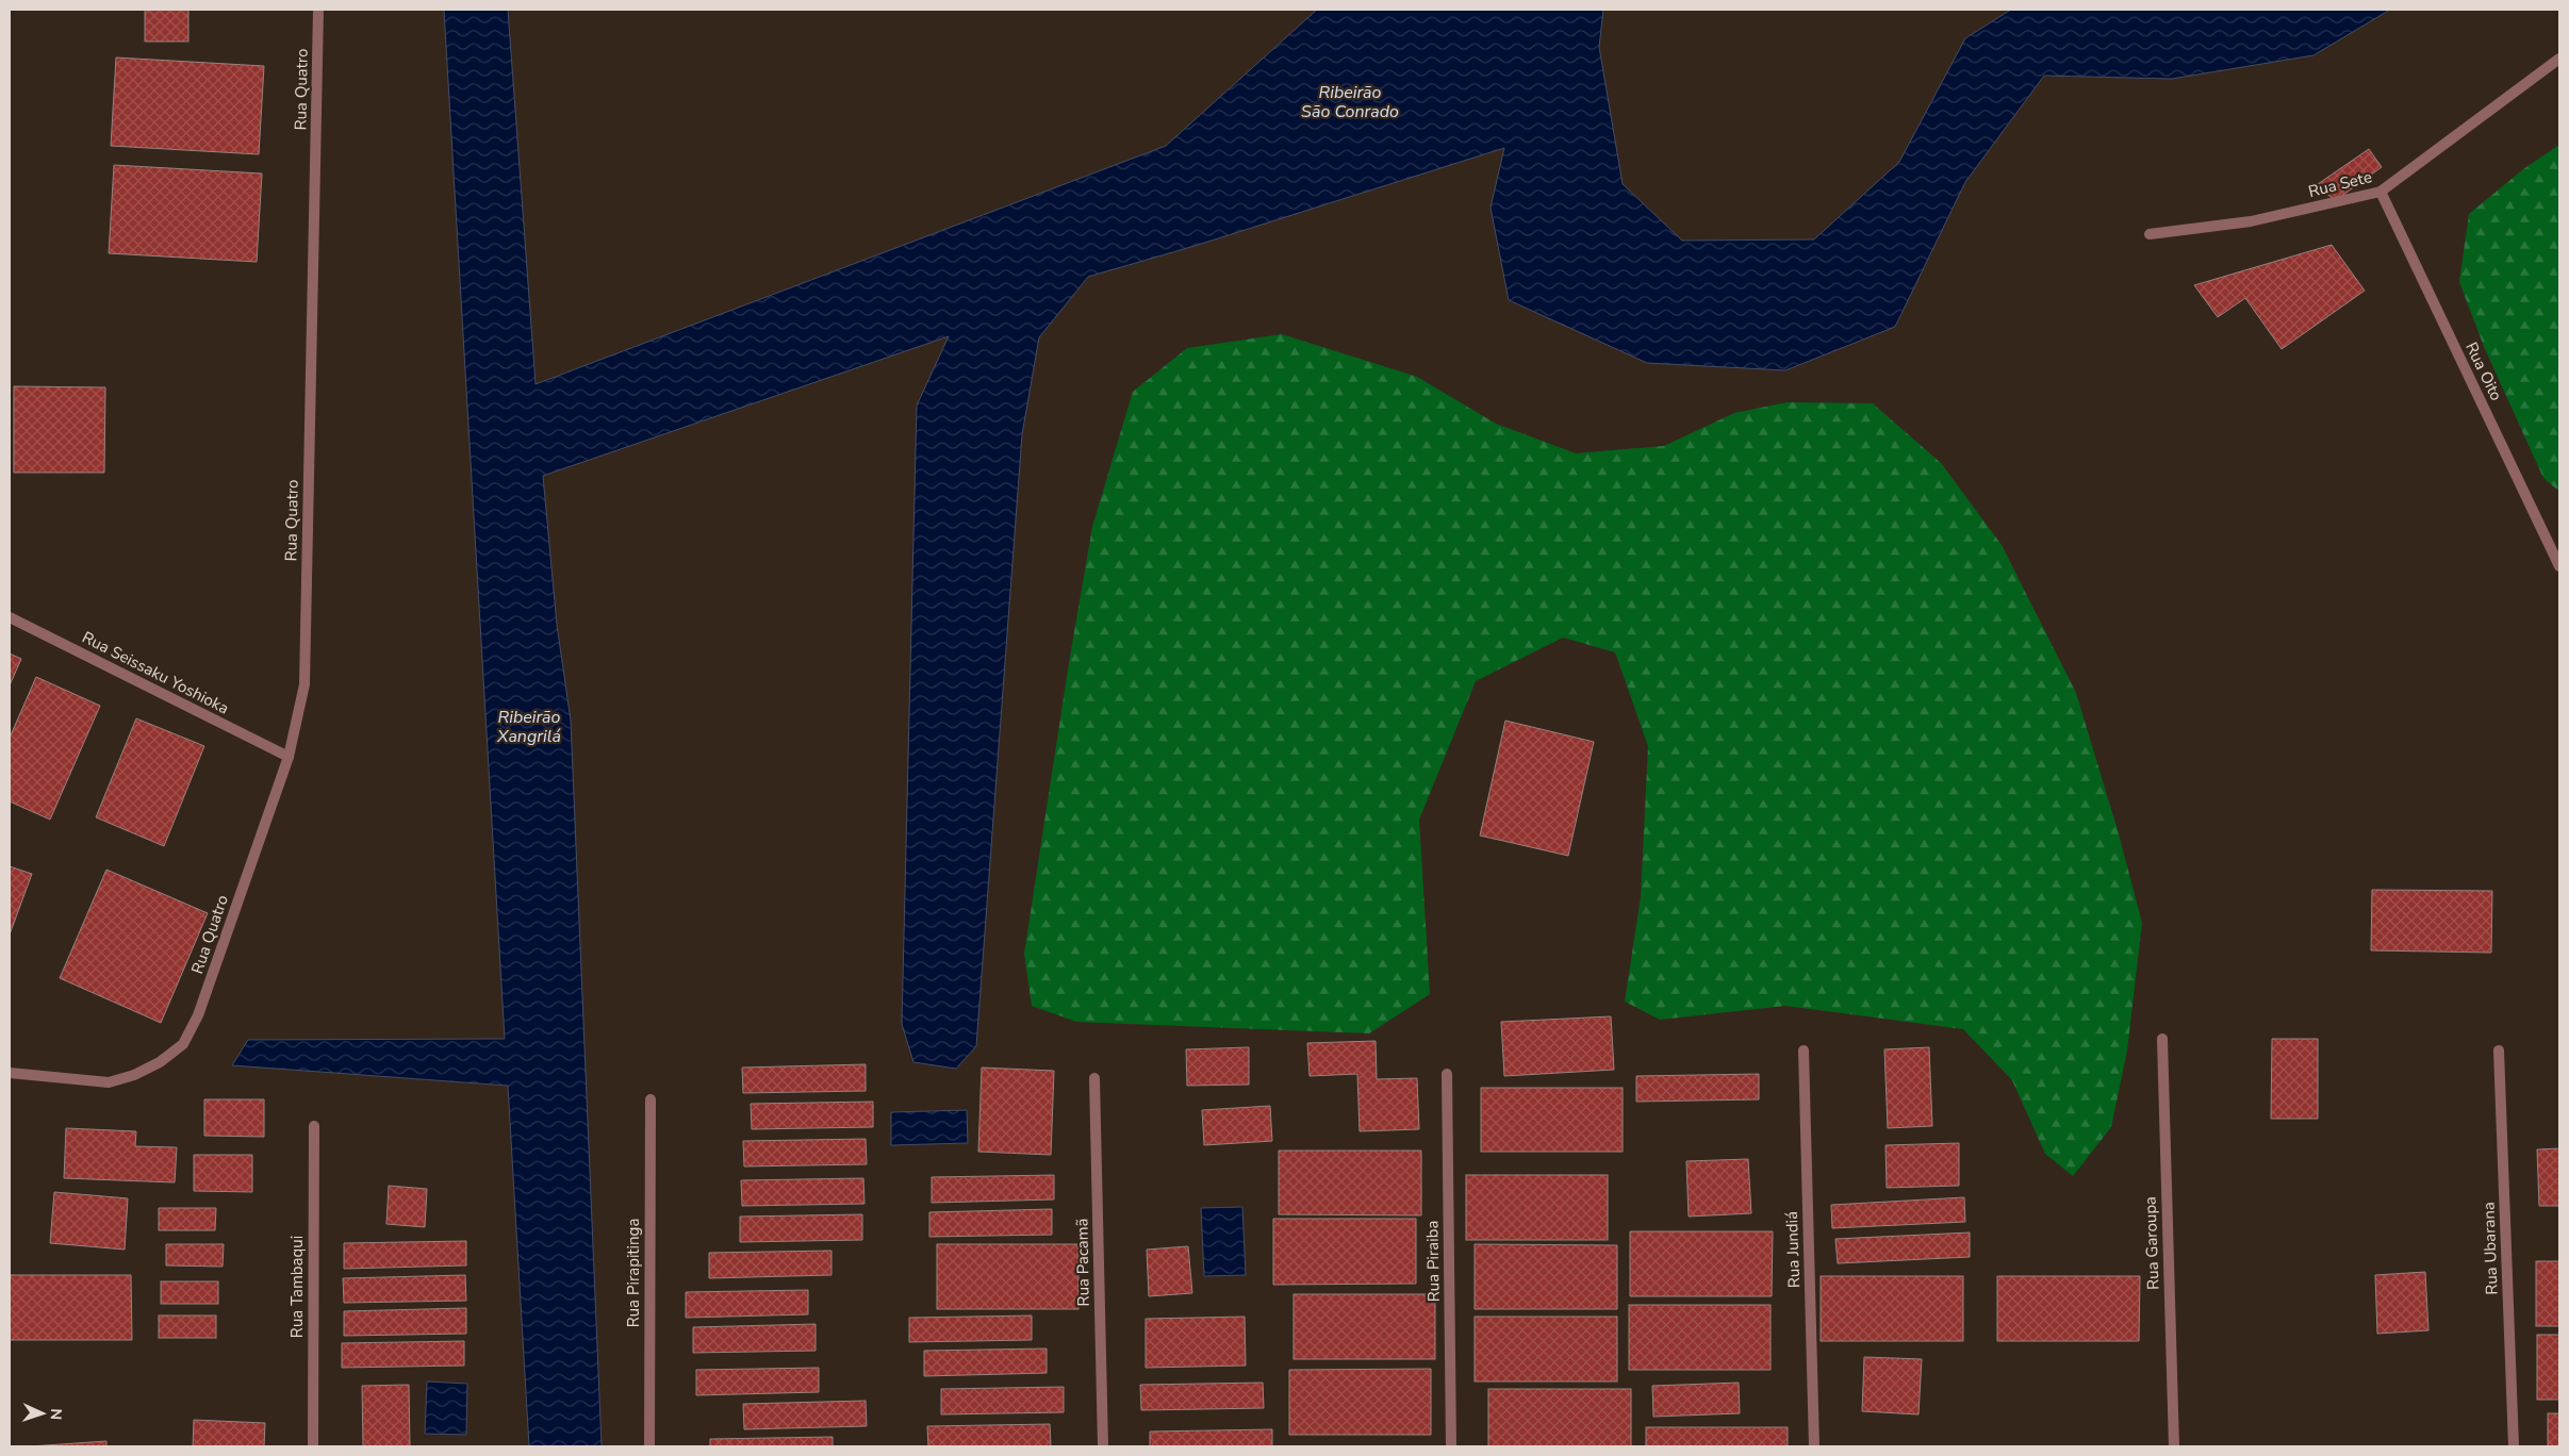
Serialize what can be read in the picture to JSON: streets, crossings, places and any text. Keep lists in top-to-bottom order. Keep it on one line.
{"streets":{"street":["Rua Quatro","Rua Sete","Rua Oito","Rua Seissaku Yoshioka","Rua Garoupa","Rua Ubarana","Rua Jundiá","Rua Piraiba","Rua Pacamã","Rua Pirapitinga","Rua Tambaqui"]},"crossings":[["Rua Quatro","Rua Seissaku Yoshioka"],["Rua Sete","Rua Oito"]],"water":["Ribeirão São Conrado","Ribeirão Xangrilá"],"north":"right"}
